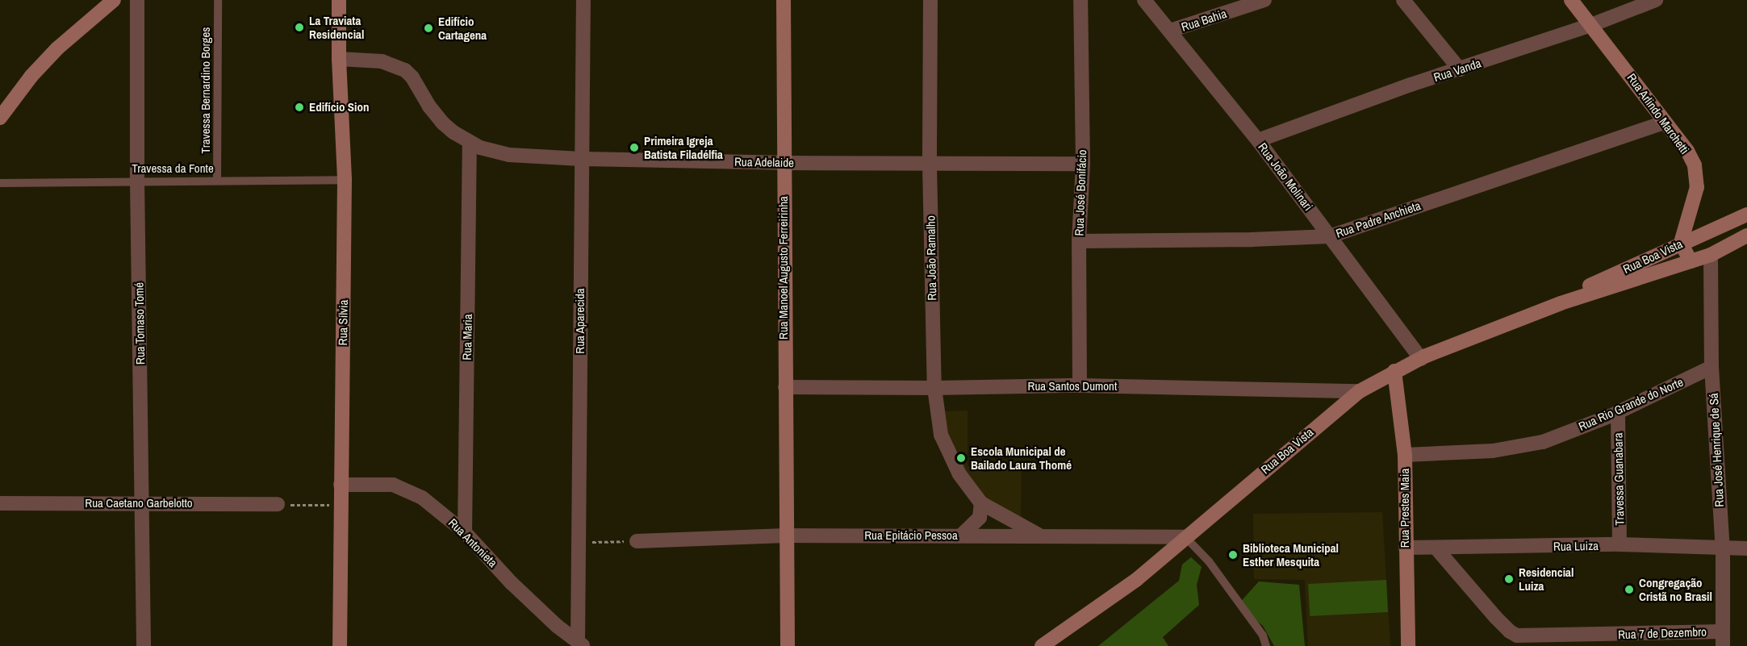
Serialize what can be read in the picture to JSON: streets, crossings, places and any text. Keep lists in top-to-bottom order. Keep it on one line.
{"streets":{"main road":["Rua Arlindo Marchetti","Rua Boa Vista","Rua Manoel Augusto Ferreirinha","Rua Sílvia","Rua Prestes Maia"],"street":["Rua Bahia","Rua Vanda","Rua Adelaide","Rua João Molinari","Rua José Bonifácio","Rua Padre Anchieta","Rua João Ramalho","Rua Aparecida","Rua Tomaso Tomé","Rua Maria","Rua Santos Dumont","Rua Rio Grande do Norte","Rua José Henrique de Sá","Travessa Guanabara","Rua Caetano Garbelotto","Rua Epitácio Pessoa","Rua Antonieta","Rua Luiza","Rua 7 de Dezembro"],"lane":["Travessa Bernardino Borges","Travessa da Fonte"]},"crossings":[["Rua Bahia","Rua João Molinari"],["Rua Vanda","Rua Arlindo Marchetti"],["Rua Vanda","Rua João Molinari"],["Travessa Bernardino Borges","Travessa da Fonte"],["Rua Arlindo Marchetti","Rua Padre Anchieta"],["Rua Arlindo Marchetti","Rua Boa Vista"],["Rua Adelaide","Rua José Bonifácio"],["Rua Adelaide","Rua João Ramalho"],["Rua Adelaide","Rua Manoel Augusto Ferreirinha"],["Rua Adelaide","Rua Aparecida"],["Rua Adelaide","Rua Sílvia"],["Rua Adelaide","Rua Maria"],["Travessa da Fonte","Rua Sílvia"],["Travessa da Fonte","Rua Tomaso Tomé"],["Rua João Molinari","Rua Padre Anchieta"],["Rua João Molinari","Rua Boa Vista"],["Rua José Bonifácio","Rua Padre Anchieta"],["Rua José Bonifácio","Rua Santos Dumont"],["Rua Boa Vista","Rua Santos Dumont"],["Rua Boa Vista","Rua José Henrique de Sá"],["Rua Boa Vista","Rua Prestes Maia"],["Rua Boa Vista","Rua Epitácio Pessoa"],["Rua João Ramalho","Rua Santos Dumont"],["Rua João Ramalho","Rua Epitácio Pessoa"],["Rua Manoel Augusto Ferreirinha","Rua Santos Dumont"],["Rua Manoel Augusto Ferreirinha","Rua Epitácio Pessoa"],["Rua Aparecida","Rua Antonieta"],["Rua Sílvia","Rua Antonieta"],["Rua Tomaso Tomé","Rua Caetano Garbelotto"],["Rua Maria","Rua Antonieta"],["Rua Rio Grande do Norte","Rua José Henrique de Sá"],["Rua Rio Grande do Norte","Travessa Guanabara"],["Rua Rio Grande do Norte","Rua Prestes Maia"],["Rua José Henrique de Sá","Rua Luiza"],["Rua José Henrique de Sá","Rua 7 de Dezembro"],["Travessa Guanabara","Rua Luiza"],["Rua Prestes Maia","Rua Luiza"],["Rua Luiza","Rua 7 de Dezembro"]],"places":["La Traviata Residencial","Edifício Cartagena","Edifício Sion","Primeira Igreja Batista Filadélfia","Escola Municipal de Bailado Laura Thomé","Biblioteca Municipal Esther Mesquita","Residencial Luiza","Congregação Cristã no Brasil"]}
